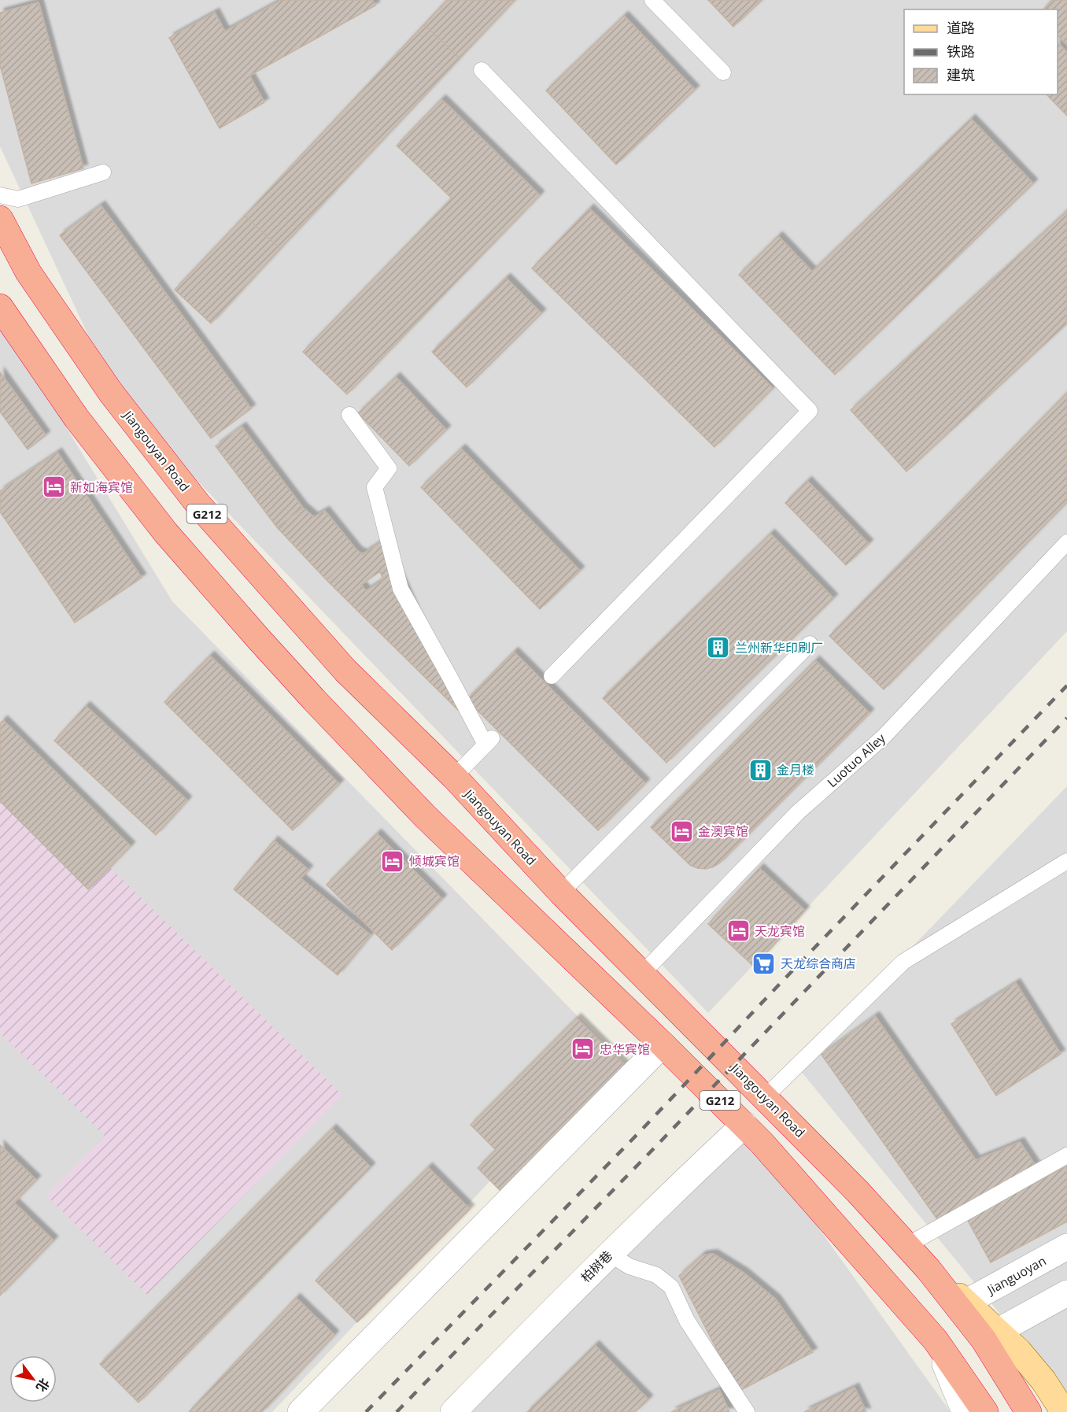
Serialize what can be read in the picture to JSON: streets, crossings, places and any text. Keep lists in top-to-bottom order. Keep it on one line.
{"streets":{"highway":["Jiangouyan Road","G212"],"street":["柏树巷","Jianguoyan"],"lane":["Luotuo Alley"]},"crossings":[["Jiangouyan Road","Luotuo Alley"],["G212","柏树巷"]],"places":{"hotel":["新如海宾馆","金澳宾馆","倾城宾馆","天龙宾馆","忠华宾馆"],"building":["兰州新华印刷厂","金月楼"],"supermarket":["天龙综合商店"]},"legend":["道路","铁路","建筑"],"north":"bottom right"}
